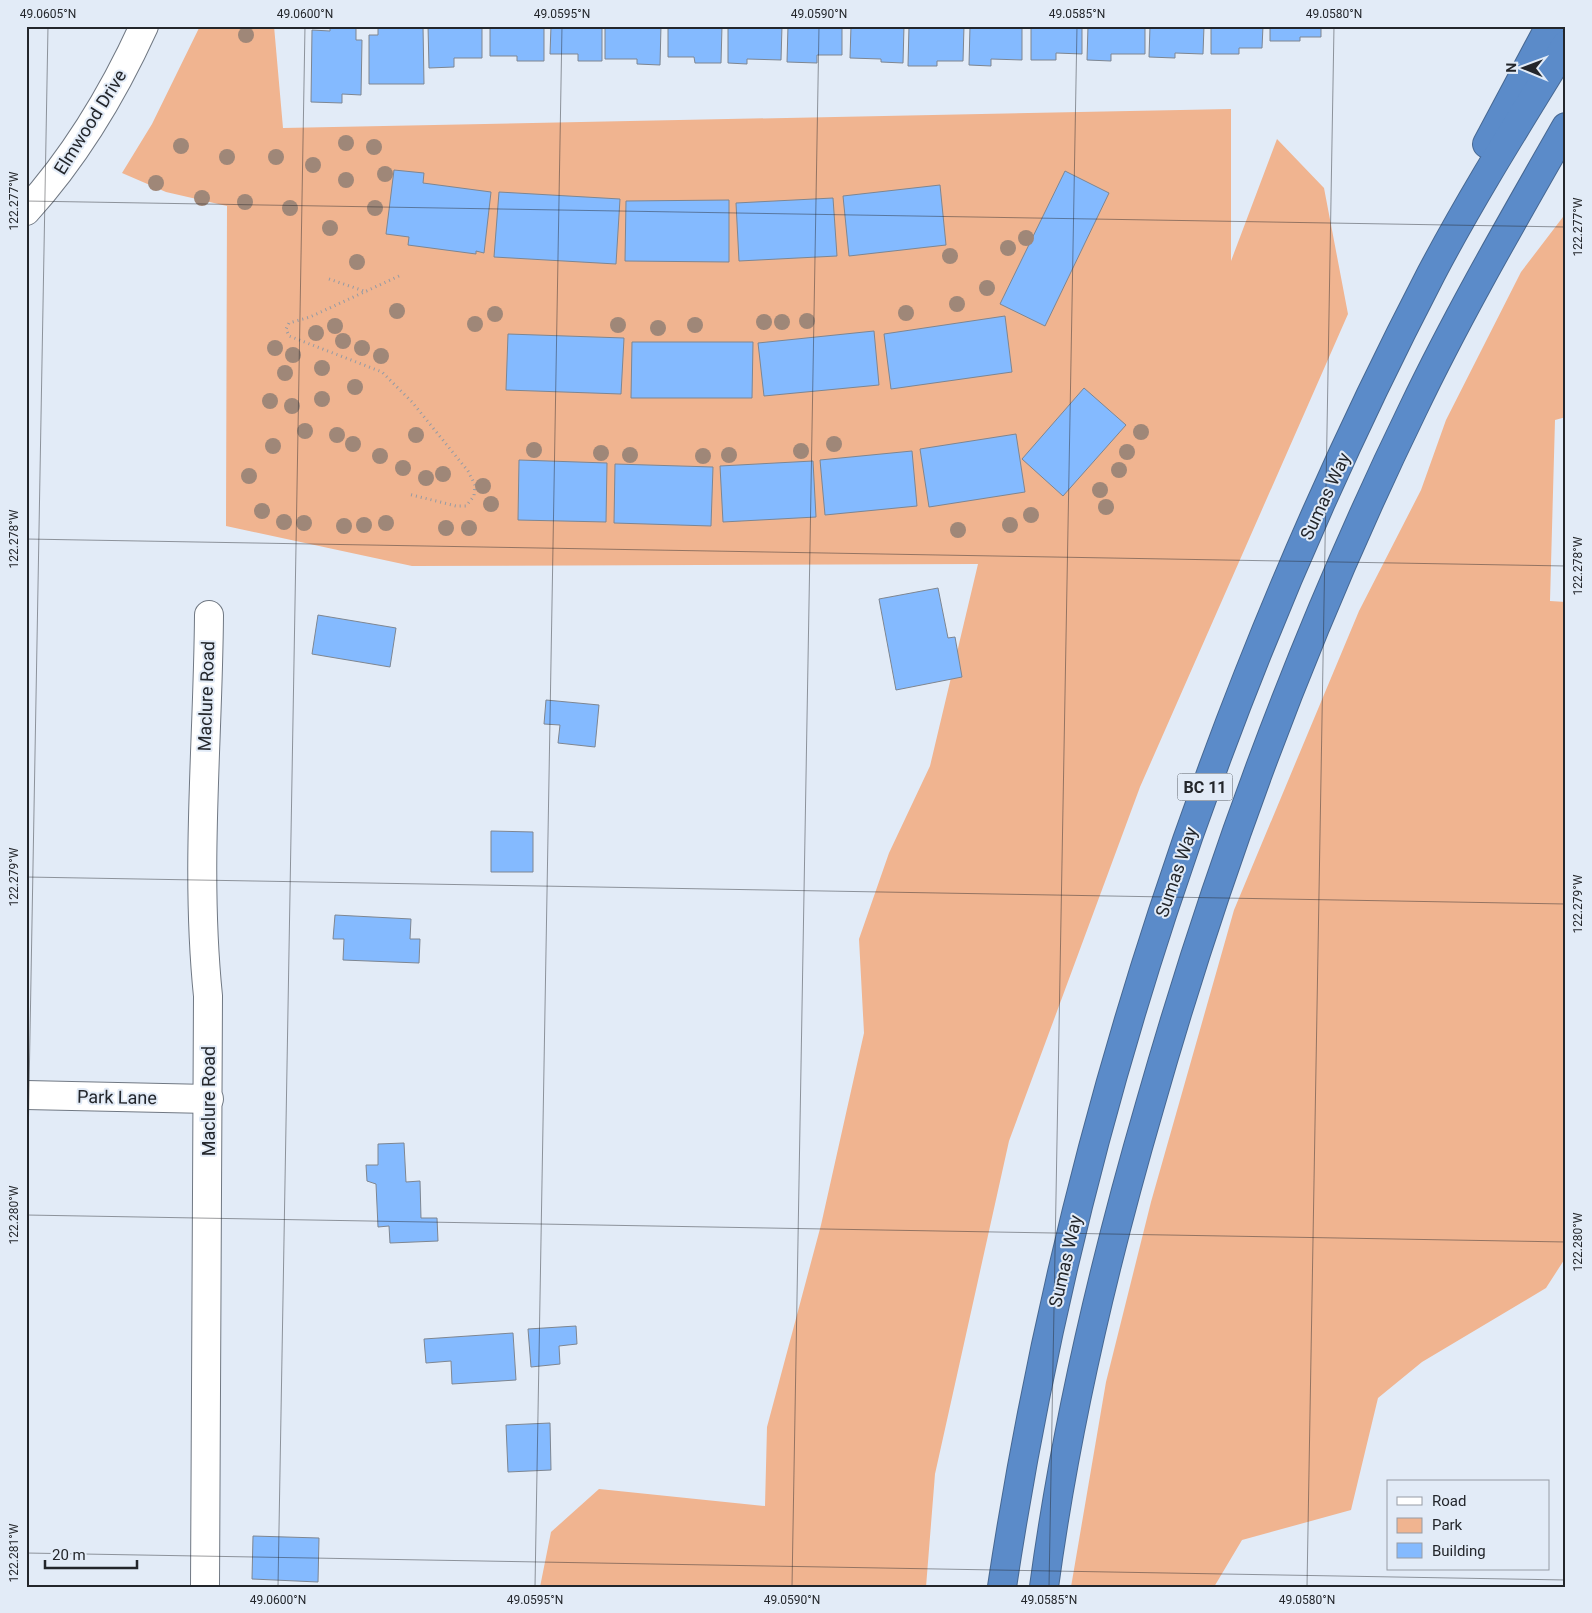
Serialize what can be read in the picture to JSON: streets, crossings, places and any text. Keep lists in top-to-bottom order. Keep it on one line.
{"streets":{"highway":["Sumas Way","BC 11"],"street":["Elmwood Drive","Maclure Road","Park Lane"]},"crossings":[["Maclure Road","Park Lane"]],"legend":["Road","Park","Building"],"scale_bar":"20 m","north":"left","coordinates":["49.0605°N","49.0600°N","49.0595°N","49.0590°N","49.0585°N","49.0580°N","122.277°W","122.278°W","122.279°W","122.280°W","122.281°W"]}
